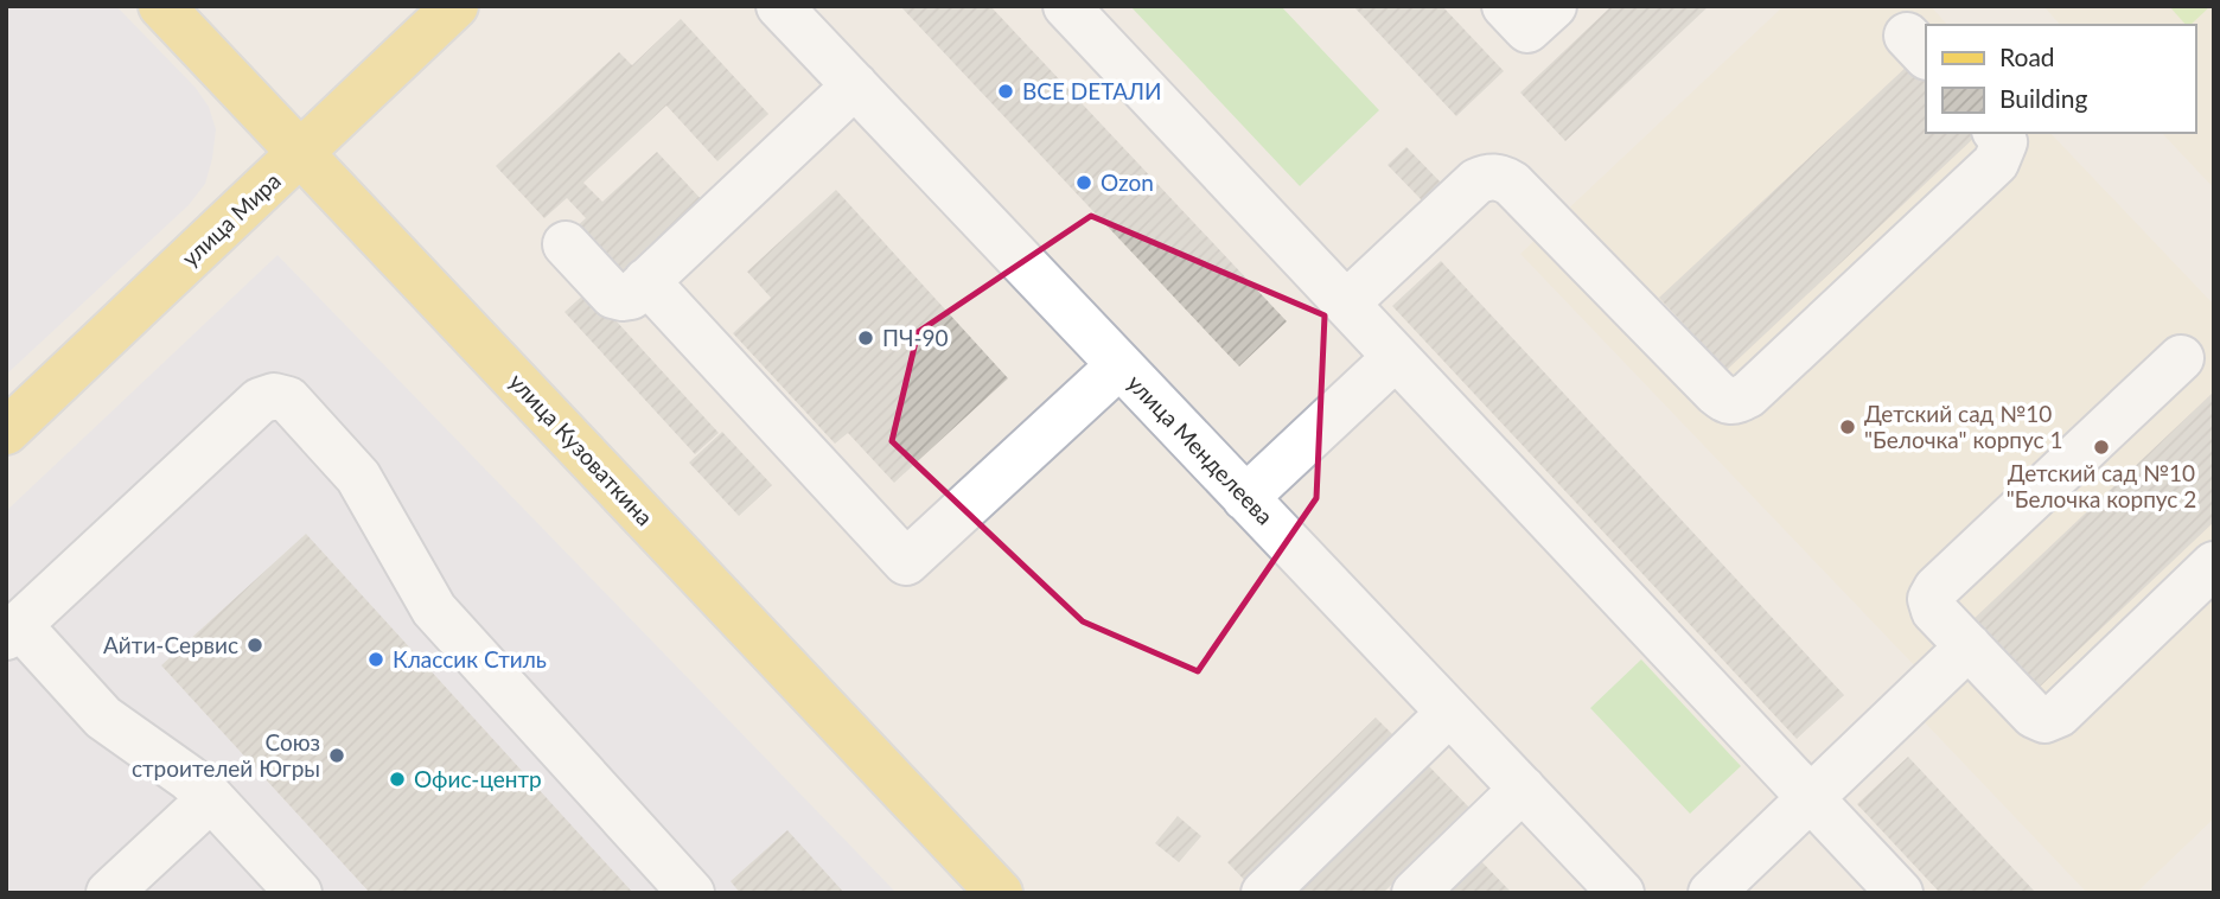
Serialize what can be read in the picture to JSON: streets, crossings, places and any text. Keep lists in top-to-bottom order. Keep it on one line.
{"streets":{"main road":["улица Мира","улица Кузоваткина"],"street":["улица Менделеева"]},"crossings":[["улица Мира","улица Кузоваткина"]],"places":["ВСЕ DEТАЛИ","Ozon","ПЧ-90","Детский сад №10 \"Белочка\" корпус 1","Детский сад №10 \"Белочка корпус 2","Айти-Сервис","Классик Стиль","Союз строителей Югры","Офис-центр"],"legend":["Road","Building"]}
